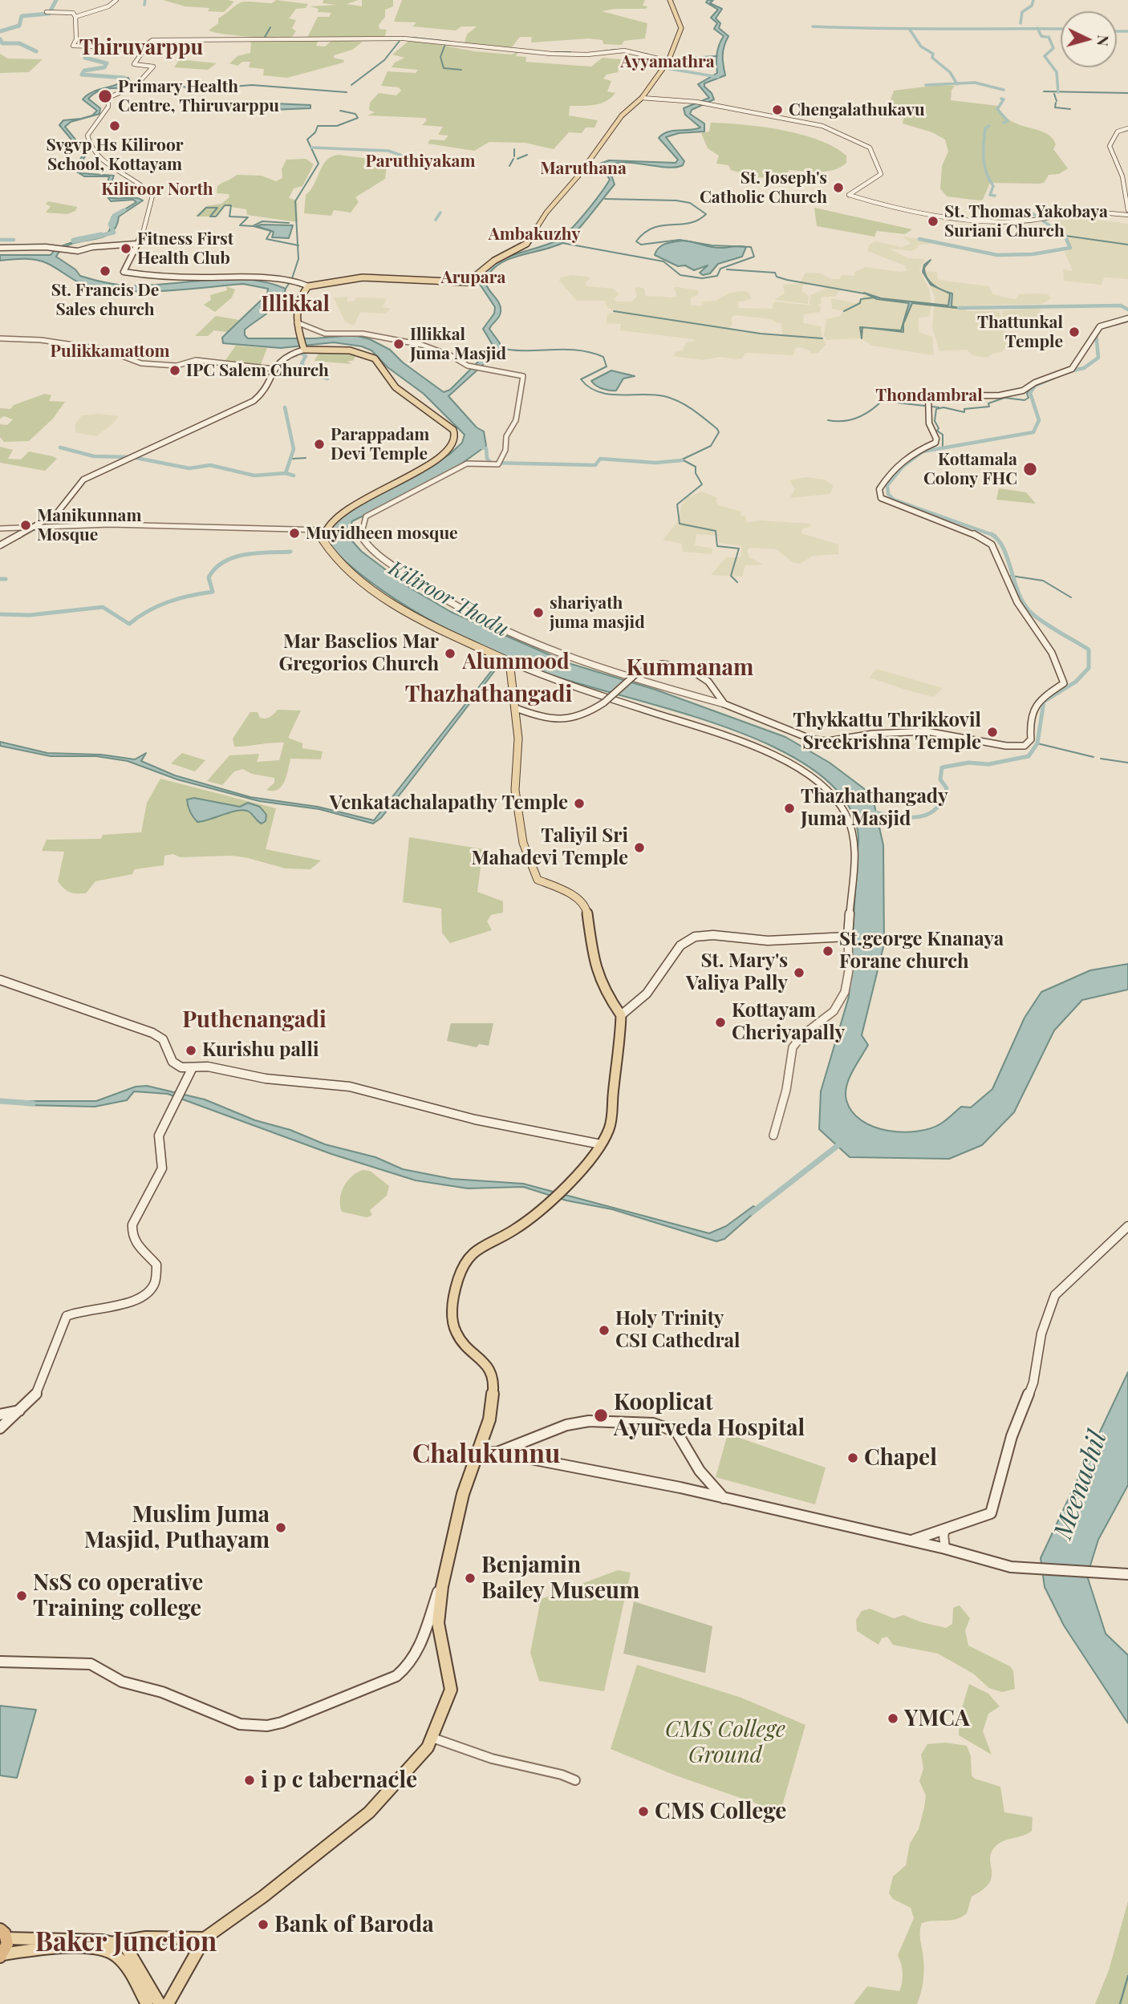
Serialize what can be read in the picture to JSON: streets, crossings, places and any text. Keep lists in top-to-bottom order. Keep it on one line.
{"districts":["Thiruvarppu","Ayyamathra","Paruthiyakam","Maruthana","Kiliroor North","Ambakuzhy","Arupara","Illikkal","Pulikkamattom","Thondambral","Alummood","Kummanam","Thazhathangadi","Puthenangadi","Chalukunnu","Baker Junction"],"water":["Kiliroor Thodu","Meenachil"],"parks":["CMS College Ground"],"places":["Primary Health Centre, Thiruvarppu","Chengalathukavu","Svgvp Hs Kiliroor School, Kottayam","St. Joseph's Catholic Church","St. Thomas Yakobaya Suriani Church","Fitness First Health Club","St. Francis De Sales church","Thattunkal Temple","Illikkal Juma Masjid","IPC Salem Church","Parappadam Devi Temple","Kottamala Colony FHC","Manikunnam Mosque","Muyidheen mosque","shariyath juma masjid","Mar Baselios Mar Gregorios Church","Thykkattu Thrikkovil Sreekrishna Temple","Venkatachalapathy Temple","Thazhathangady Juma Masjid","Taliyil Sri Mahadevi Temple","St.george Knanaya Forane church","St. Mary's Valiya Pally","Kottayam Cheriyapally","Kurishu palli","Holy Trinity CSI Cathedral","Kooplicat Ayurveda Hospital","Chapel","Muslim Juma Masjid, Puthayam","Benjamin Bailey Museum","NsS co operative Training college","YMCA","i p c tabernacle","CMS College","Bank of Baroda"],"north":"right"}
